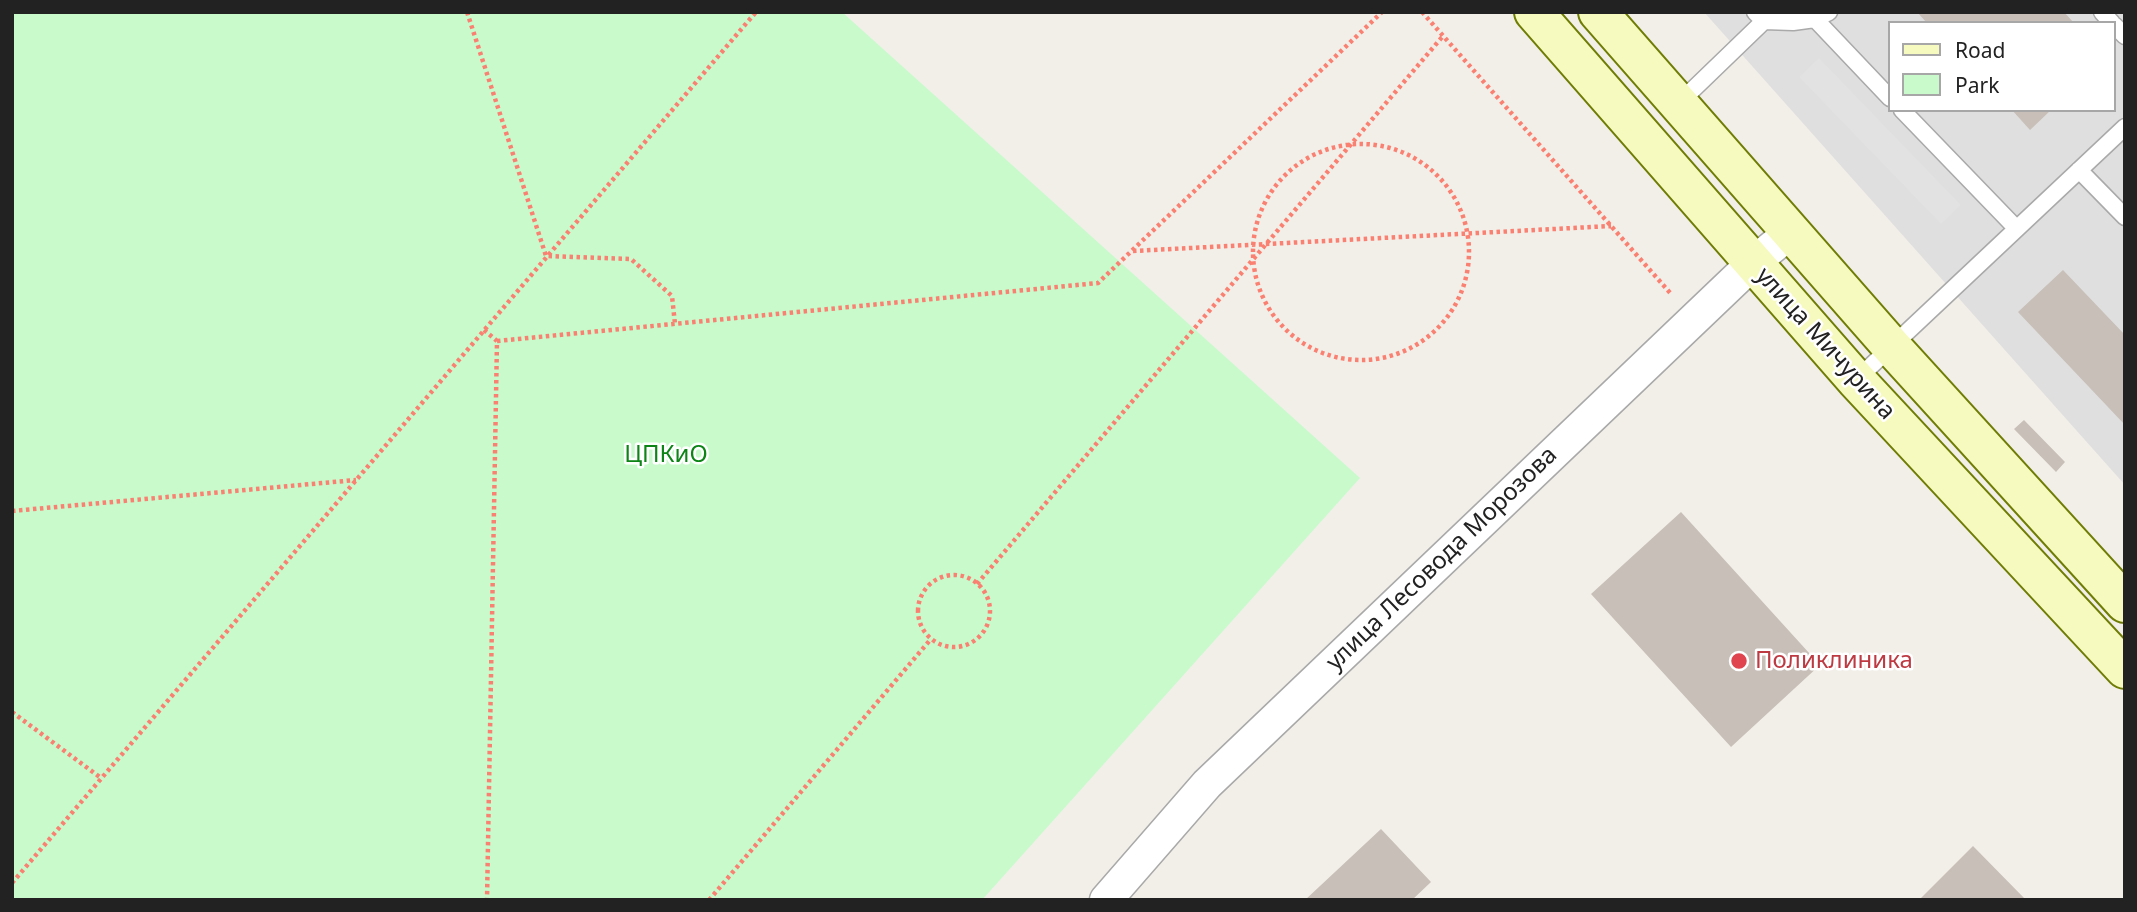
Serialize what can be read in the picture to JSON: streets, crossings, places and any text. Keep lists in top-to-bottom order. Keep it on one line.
{"streets":{"street":["улица Мичурина","улица Лесовода Морозова"]},"crossings":[["улица Мичурина","улица Лесовода Морозова"]],"parks":["ЦПКиО"],"places":["Поликлиника"],"legend":["Road","Park"]}
